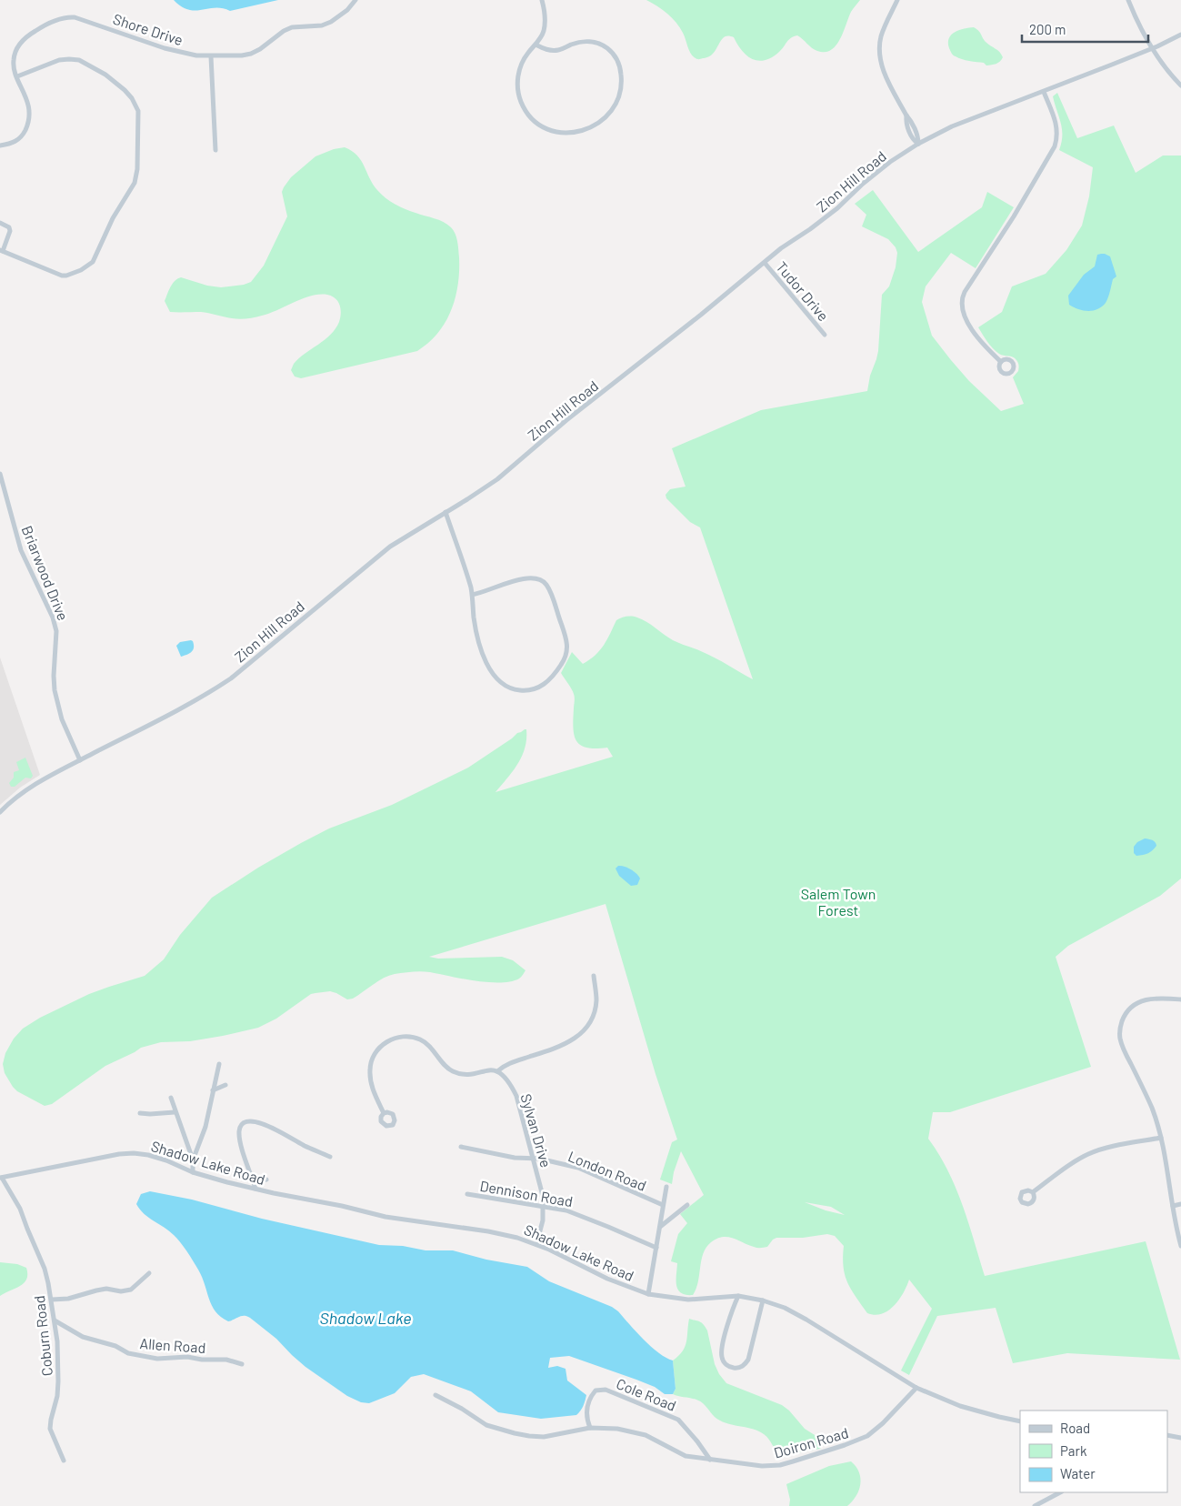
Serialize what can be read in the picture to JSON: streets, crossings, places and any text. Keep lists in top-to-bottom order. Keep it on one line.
{"streets":{"street":["Shore Drive","Zion Hill Road","Tudor Drive","Briarwood Drive","Sylvan Drive","Shadow Lake Road","London Road","Dennison Road","Coburn Road","Allen Road","Cole Road","Doiron Road"]},"crossings":[["Zion Hill Road","Tudor Drive"],["Zion Hill Road","Briarwood Drive"],["Sylvan Drive","Shadow Lake Road"],["Sylvan Drive","London Road"],["Sylvan Drive","Dennison Road"],["Shadow Lake Road","Coburn Road"],["Shadow Lake Road","Doiron Road"],["Coburn Road","Allen Road"],["Cole Road","Doiron Road"]],"water":["Shadow Lake"],"parks":["Salem Town Forest"],"legend":["Road","Park","Water"],"scale_bar":"200 m"}
